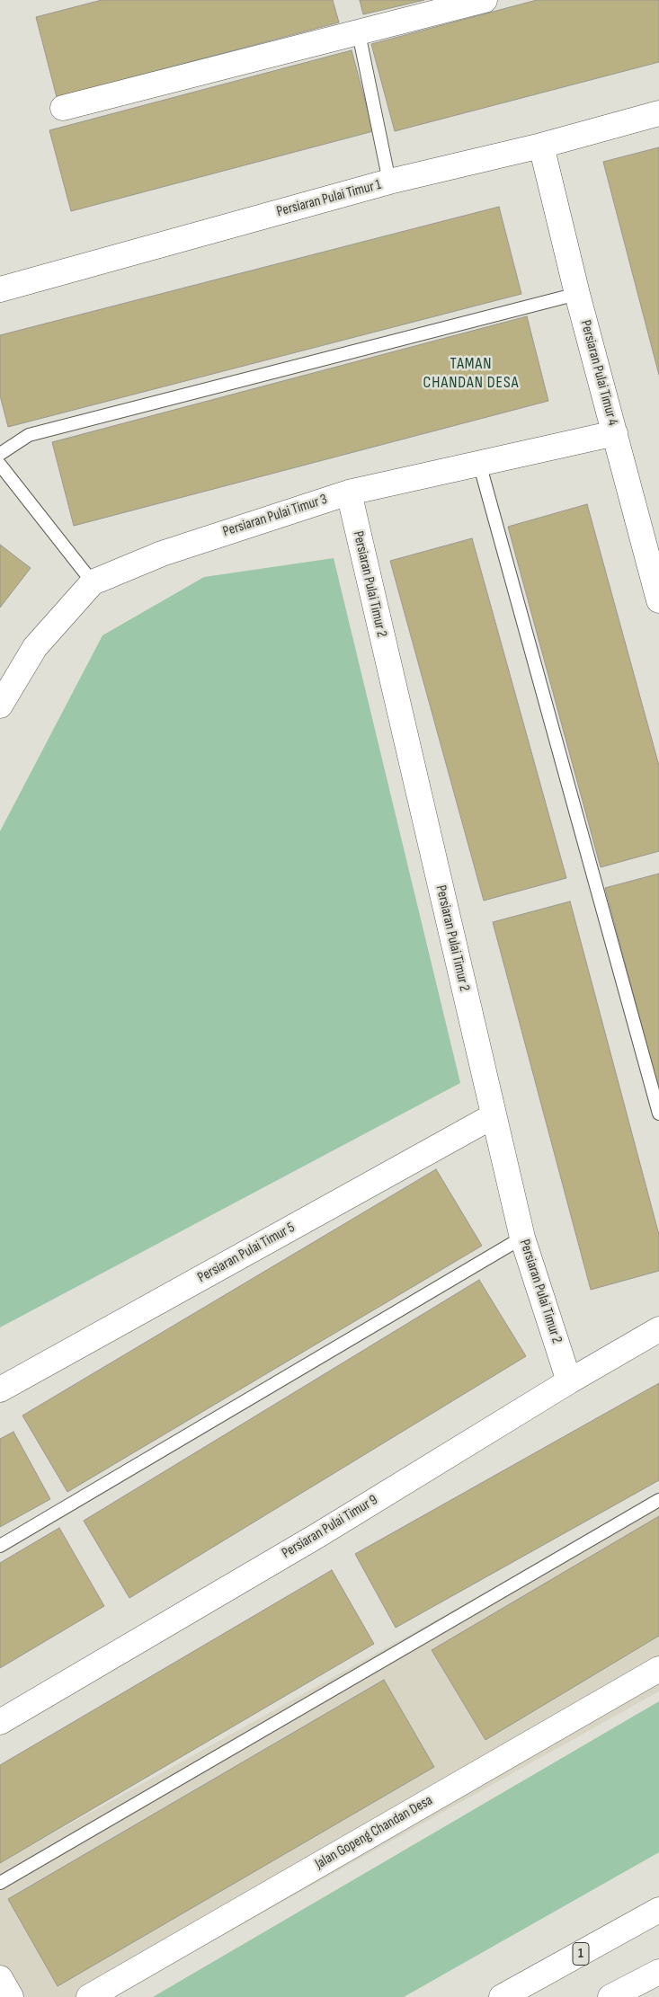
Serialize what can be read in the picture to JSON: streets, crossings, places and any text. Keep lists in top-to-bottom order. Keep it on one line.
{"streets":{"main road":["Persiaran Pulai Timur 1","Persiaran Pulai Timur 4","Persiaran Pulai Timur 3","Persiaran Pulai Timur 2","Persiaran Pulai Timur 5","Persiaran Pulai Timur 9","Jalan Gopeng Chandan Desa","1"]},"crossings":[["Persiaran Pulai Timur 1","Persiaran Pulai Timur 4"],["Persiaran Pulai Timur 4","Persiaran Pulai Timur 3"],["Persiaran Pulai Timur 3","Persiaran Pulai Timur 2"],["Persiaran Pulai Timur 2","Persiaran Pulai Timur 5"],["Persiaran Pulai Timur 2","Persiaran Pulai Timur 9"]],"districts":["TAMAN CHANDAN DESA"]}
